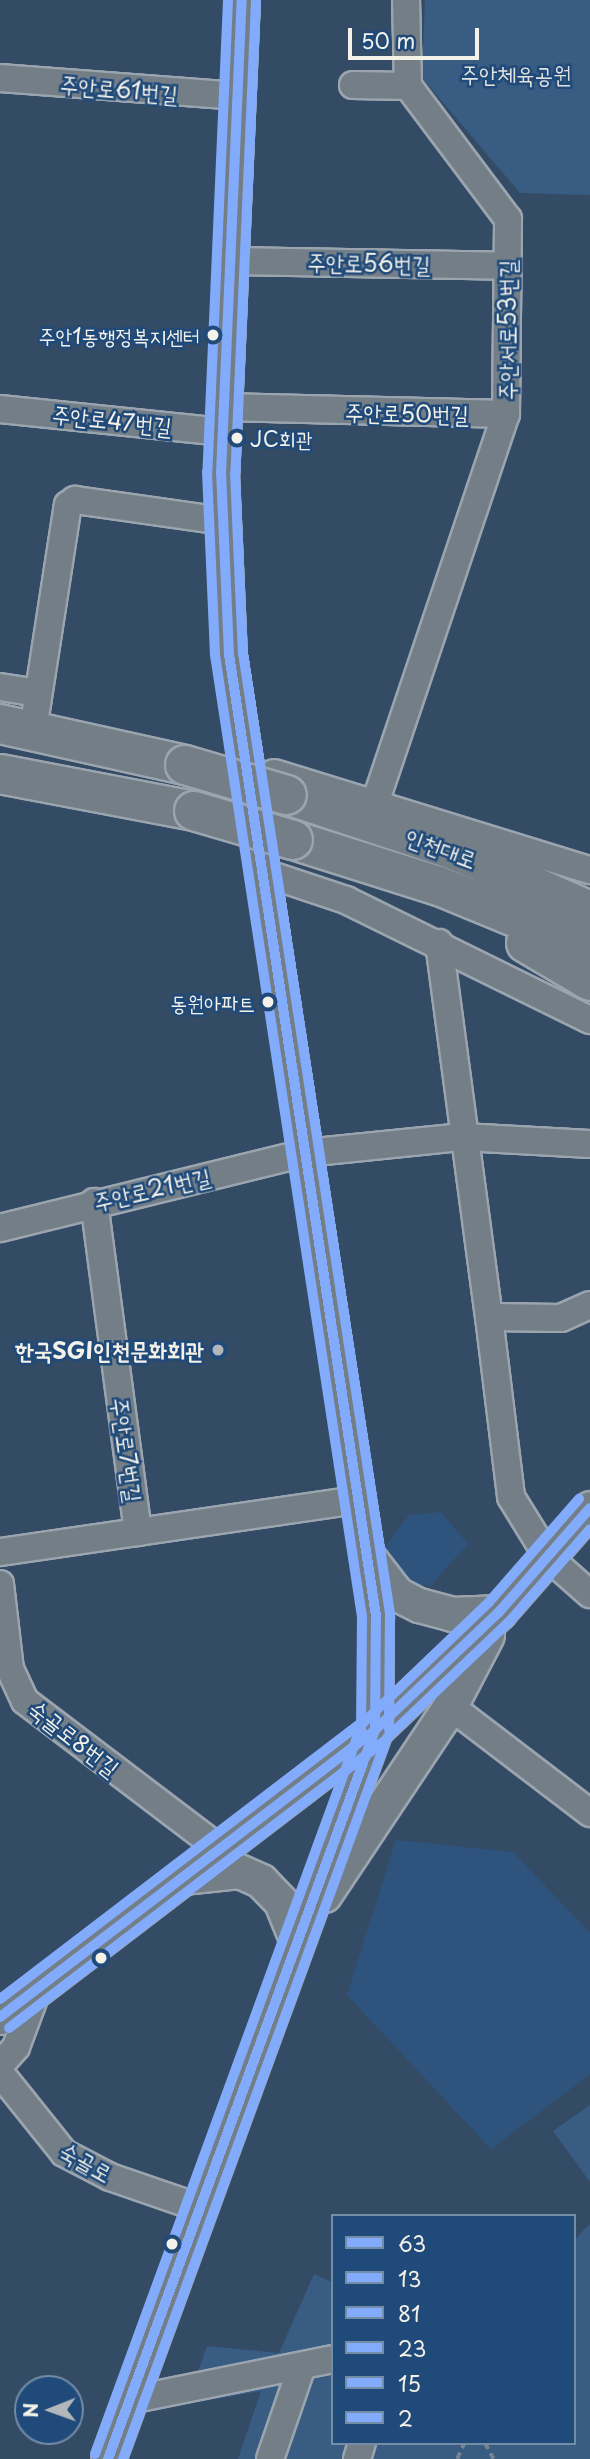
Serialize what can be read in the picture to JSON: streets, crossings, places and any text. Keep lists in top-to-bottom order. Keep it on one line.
{"streets":{"highway":["인천대로"],"street":["주안로61번길","주안로56번길","주안서로53번길","주안로50번길","주안로47번길","주안로21번길","주안로7번길","숙골로8번길","숙골로"]},"crossings":[["주안로56번길","주안서로53번길"],["주안서로53번길","주안로50번길"],["주안로50번길","주안로47번길"],["주안로21번길","주안로7번길"]],"parks":["주안체육공원"],"places":["주안1동행정복지센터","JC회관","동원아파트","한국SGI인천문화회관"],"lines":["transit line 63","transit line 13","transit line 81","transit line 15","transit line 2","transit line 23"],"legend":["63","13","81","23","15","2"],"scale_bar":"50 m","north":"left"}
